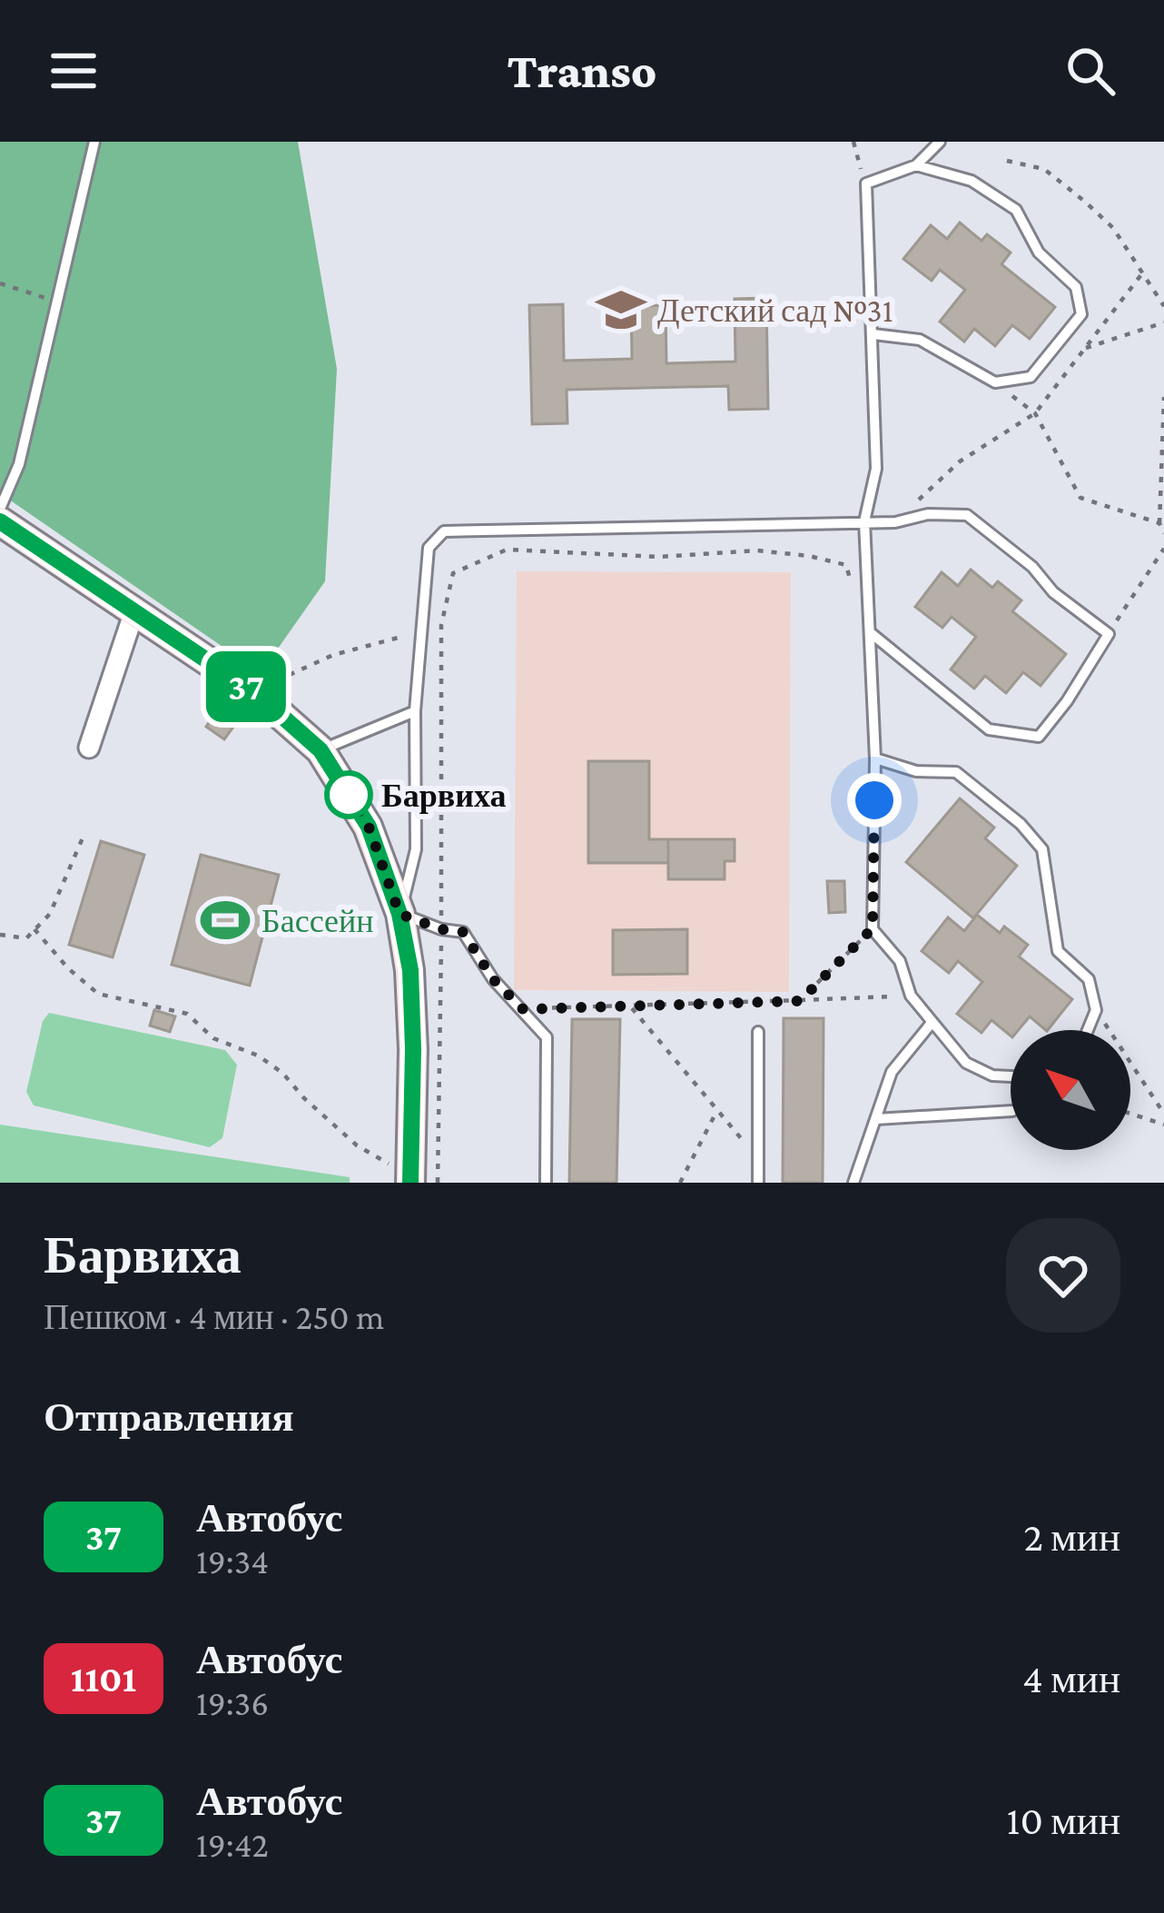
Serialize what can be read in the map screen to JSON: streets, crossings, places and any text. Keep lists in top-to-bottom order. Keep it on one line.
{"places":{"school or university":["Детский сад №31"],"other":["Барвиха"],"sports":["Бассейн"]},"lines":["bus line 37"],"north":"top left","page":{"header":"Transo","on_map":"37","heading":[["Барвиха","Пешком · 4 мин · 250 m"],"Отправления"],"list":[{"mark":"37","name":"Автобус","note":"19:34","value":"2 мин"},{"mark":"1101","name":"Автобус","note":"19:36","value":"4 мин"},{"mark":"37","name":"Автобус","note":"19:42","value":"10 мин"}]}}
